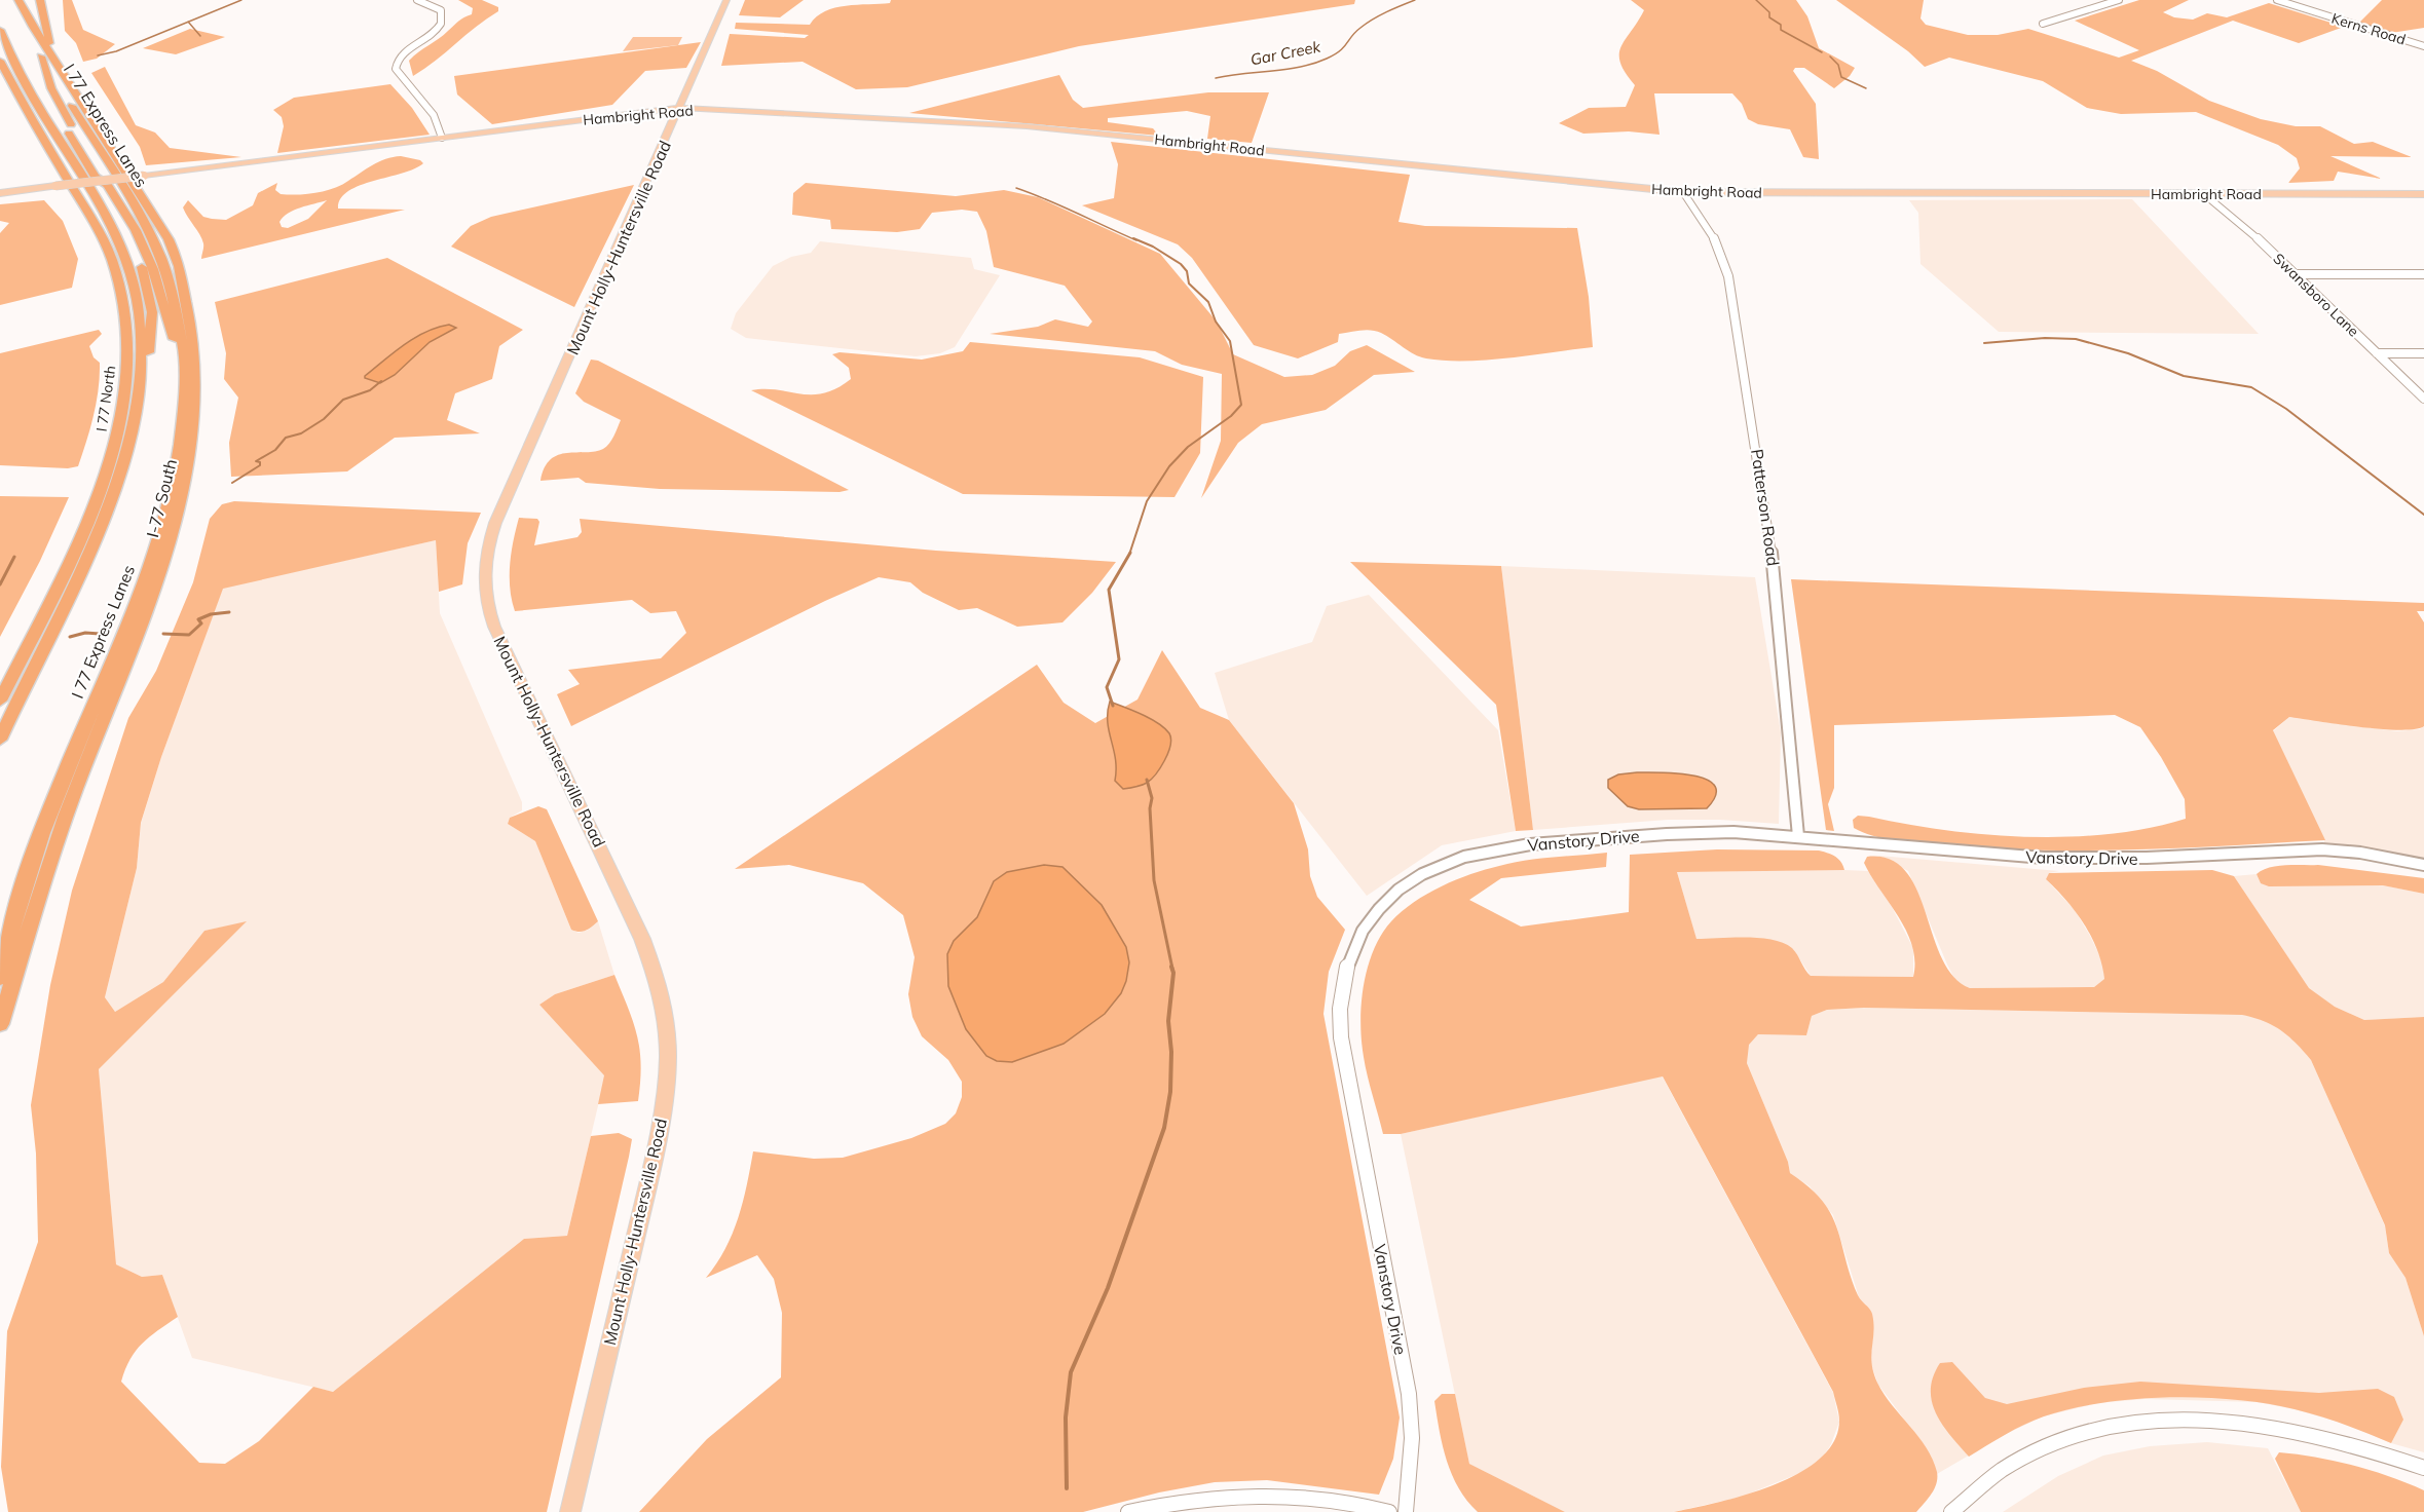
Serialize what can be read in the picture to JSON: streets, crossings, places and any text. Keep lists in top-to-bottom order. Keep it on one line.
{"streets":{"highway":["I 77 Express Lanes","I 77 North","I-77 South"],"main road":["Hambright Road","Mount Holly-Huntersville Road"],"street":["Kerns Road","Swansboro Lane","Patterson Road","Vanstory Drive"]},"crossings":[["Hambright Road","Mount Holly-Huntersville Road"],["Hambright Road","Swansboro Lane"],["Hambright Road","Patterson Road"],["I 77 Express Lanes","I-77 South"],["Patterson Road","Vanstory Drive"]],"water":["Gar Creek"]}
